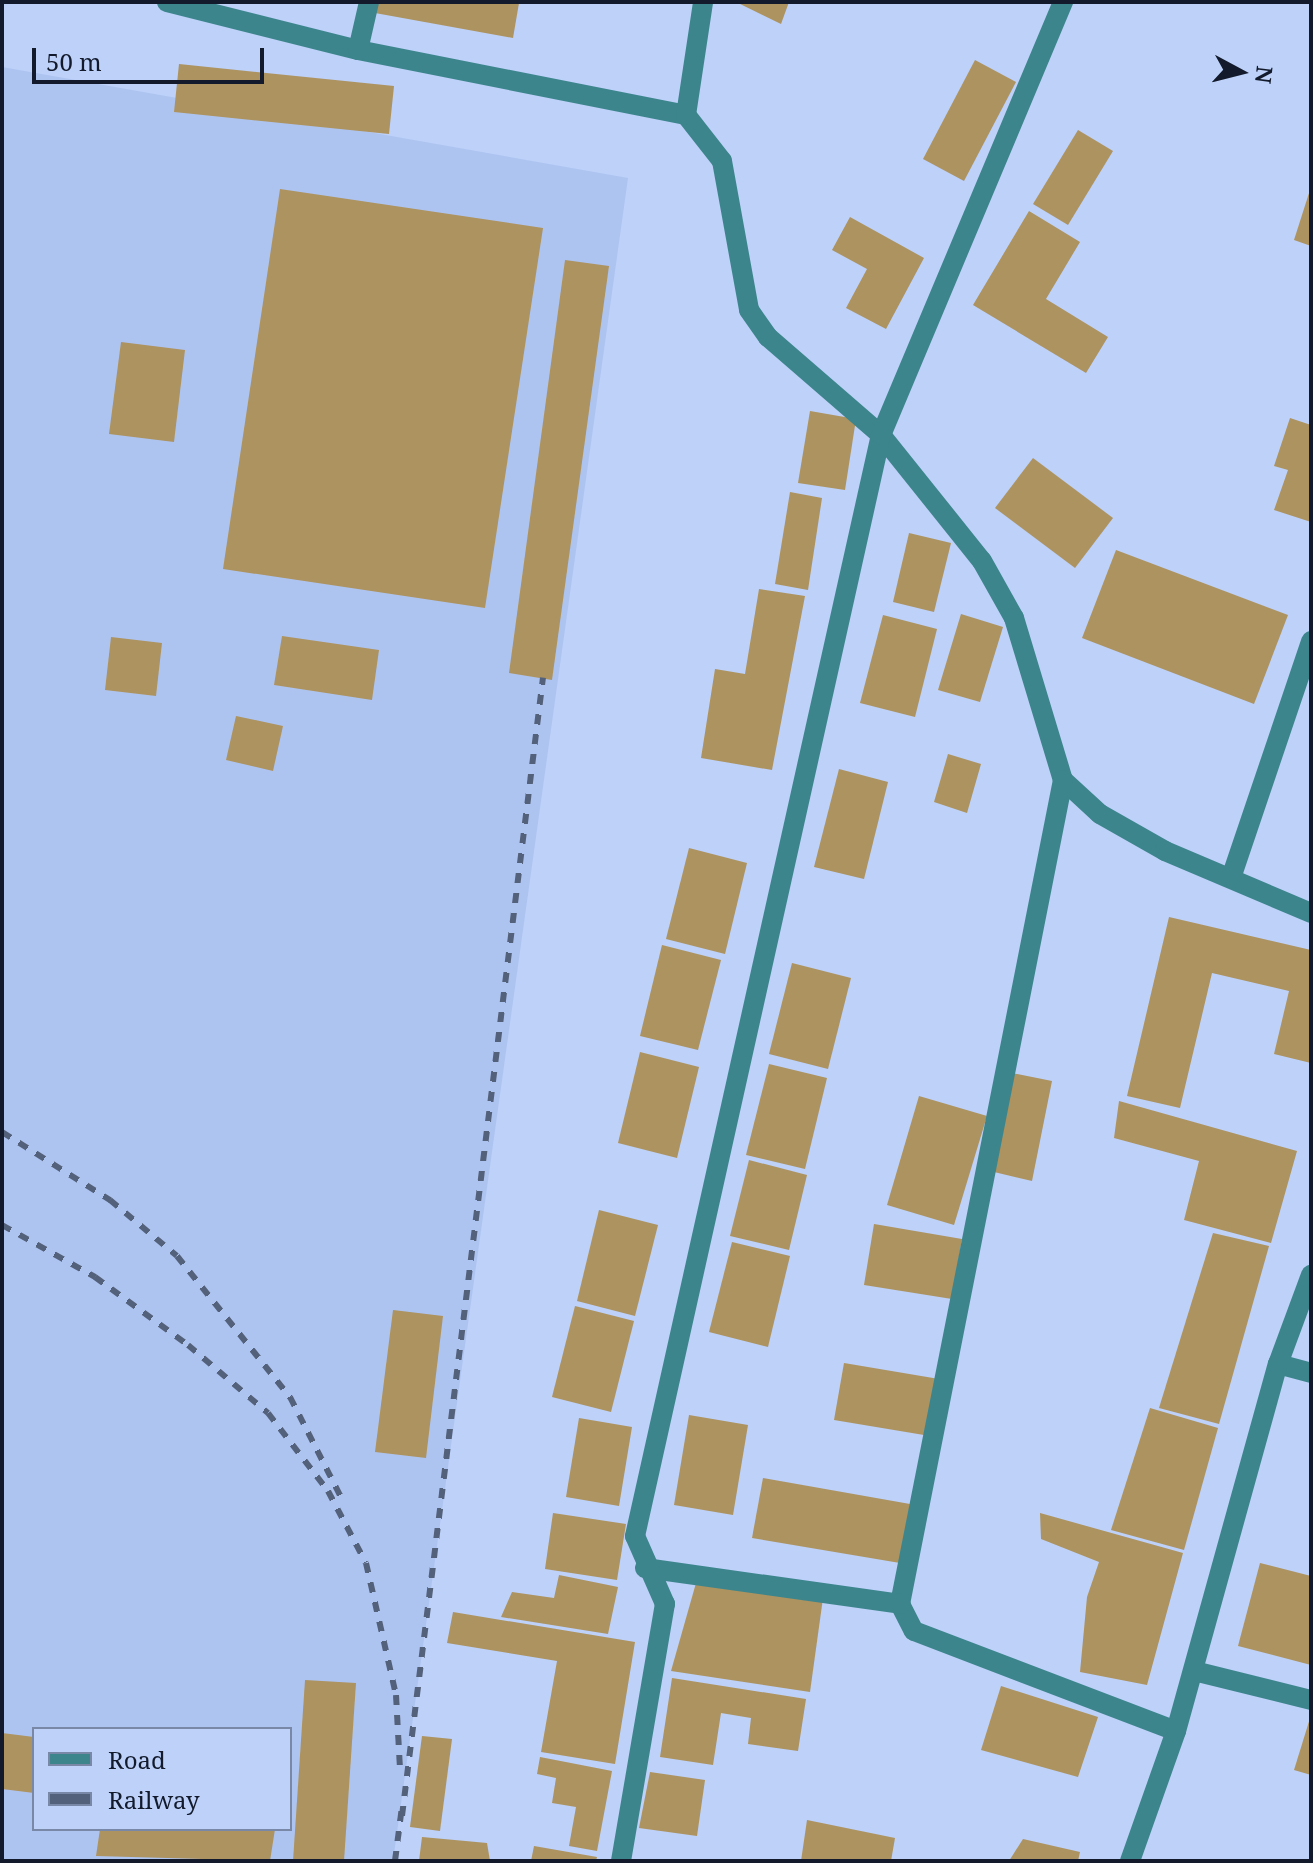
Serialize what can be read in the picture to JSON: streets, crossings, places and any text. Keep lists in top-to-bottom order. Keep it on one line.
{"legend":["Road","Railway"],"scale_bar":"50 m","north":"right"}
